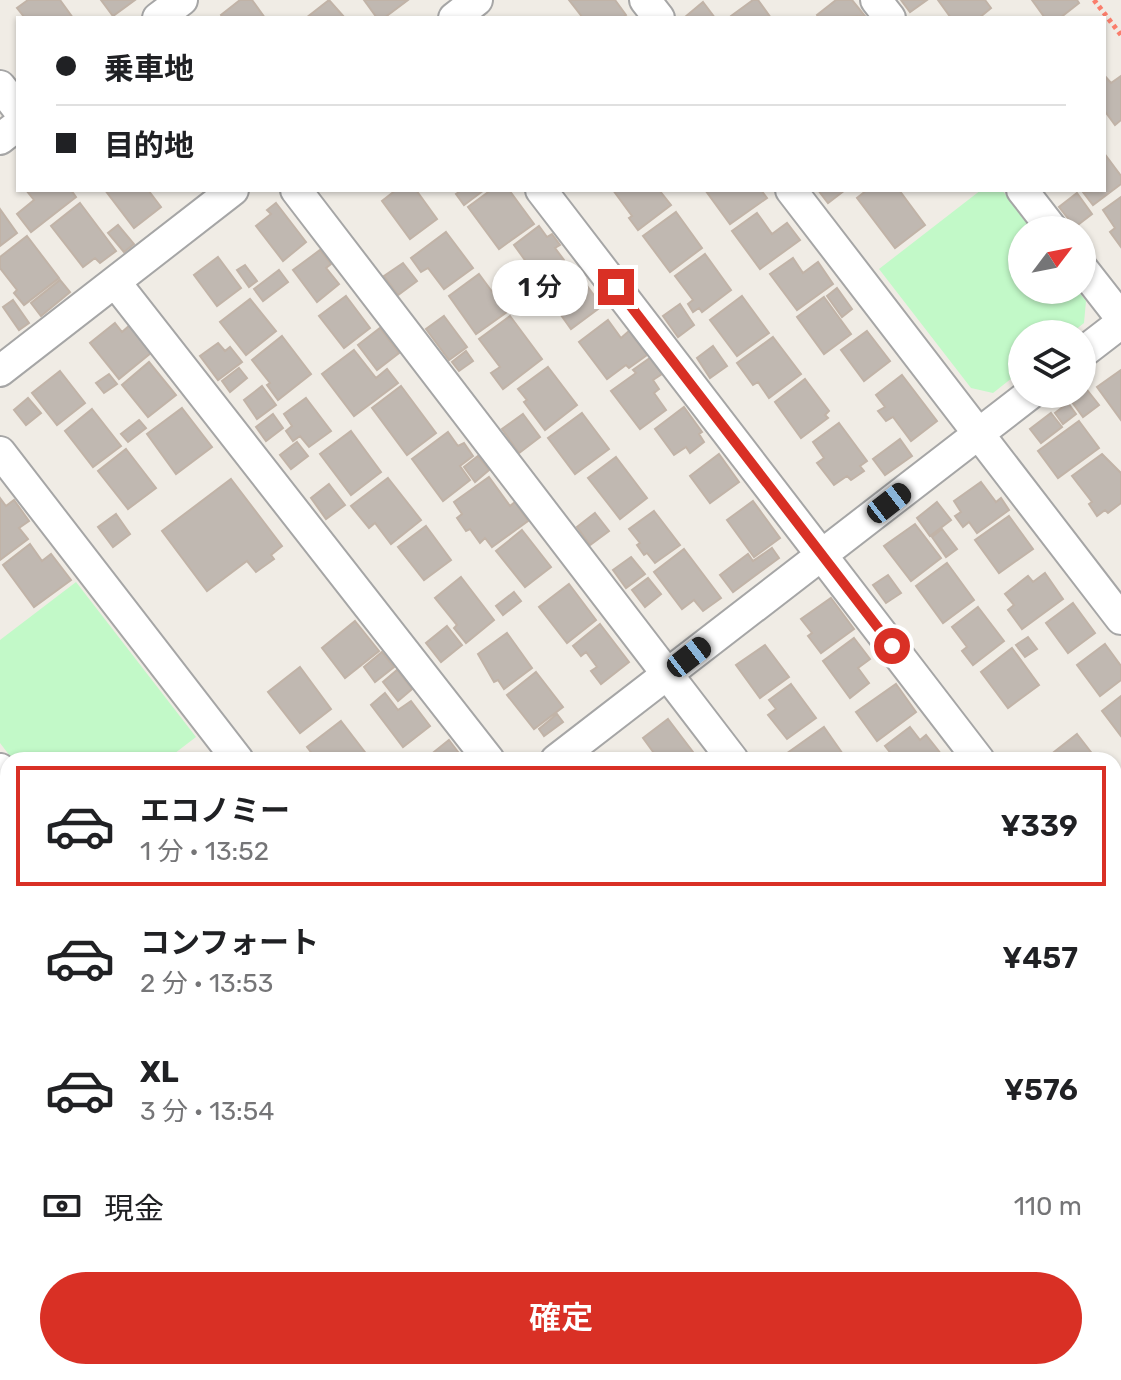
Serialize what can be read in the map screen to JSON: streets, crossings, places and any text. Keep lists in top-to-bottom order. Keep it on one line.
{"north":"top right","page":{"banner":["乗車地","目的地"],"bubble":"1 分","list":[{"name":"エコノミー","note":"1 分 · 13:52","value":"¥339"},{"name":"コンフォート","note":"2 分 · 13:53","value":"¥457"},{"name":"XL","note":"3 分 · 13:54","value":"¥576"}],"pay":["現金","110 m"],"buttons":"確定"}}
